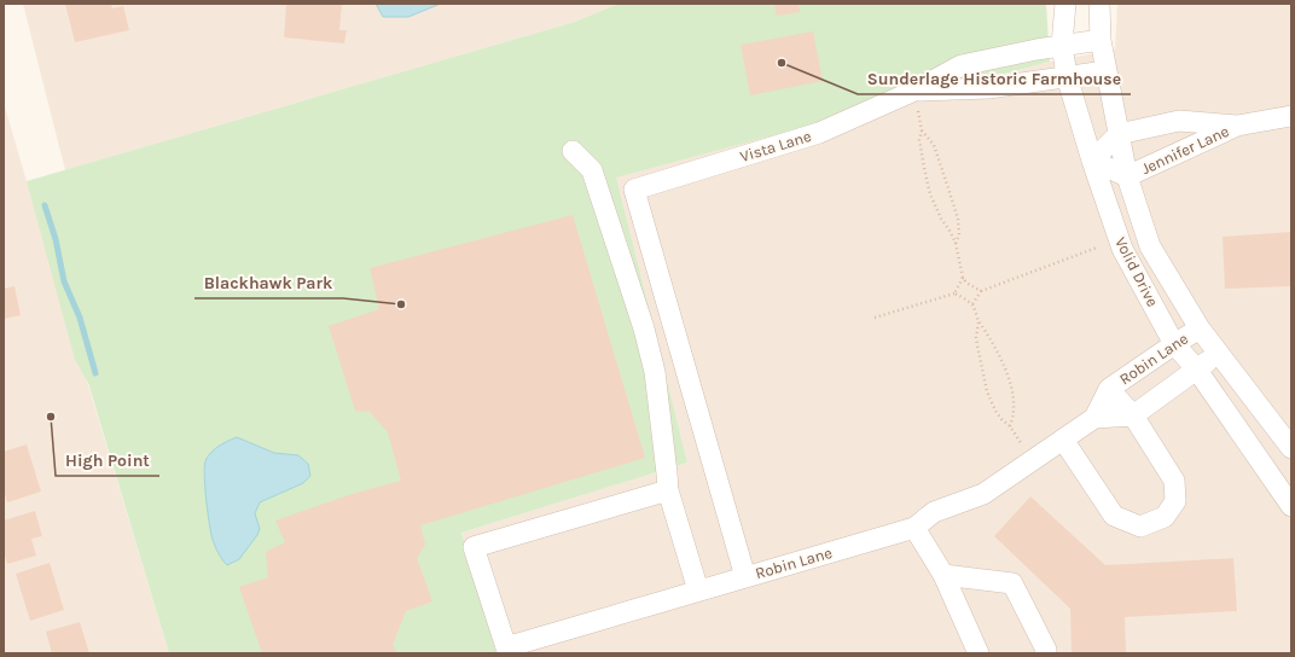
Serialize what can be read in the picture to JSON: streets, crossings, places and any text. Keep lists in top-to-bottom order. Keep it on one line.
{"streets":{"street":["Vista Lane","Jennifer Lane","Volid Drive","Robin Lane"]},"crossings":[["Vista Lane","Volid Drive"],["Vista Lane","Robin Lane"],["Jennifer Lane","Volid Drive"],["Volid Drive","Robin Lane"]],"places":["Sunderlage Historic Farmhouse","Blackhawk Park","High Point"]}
